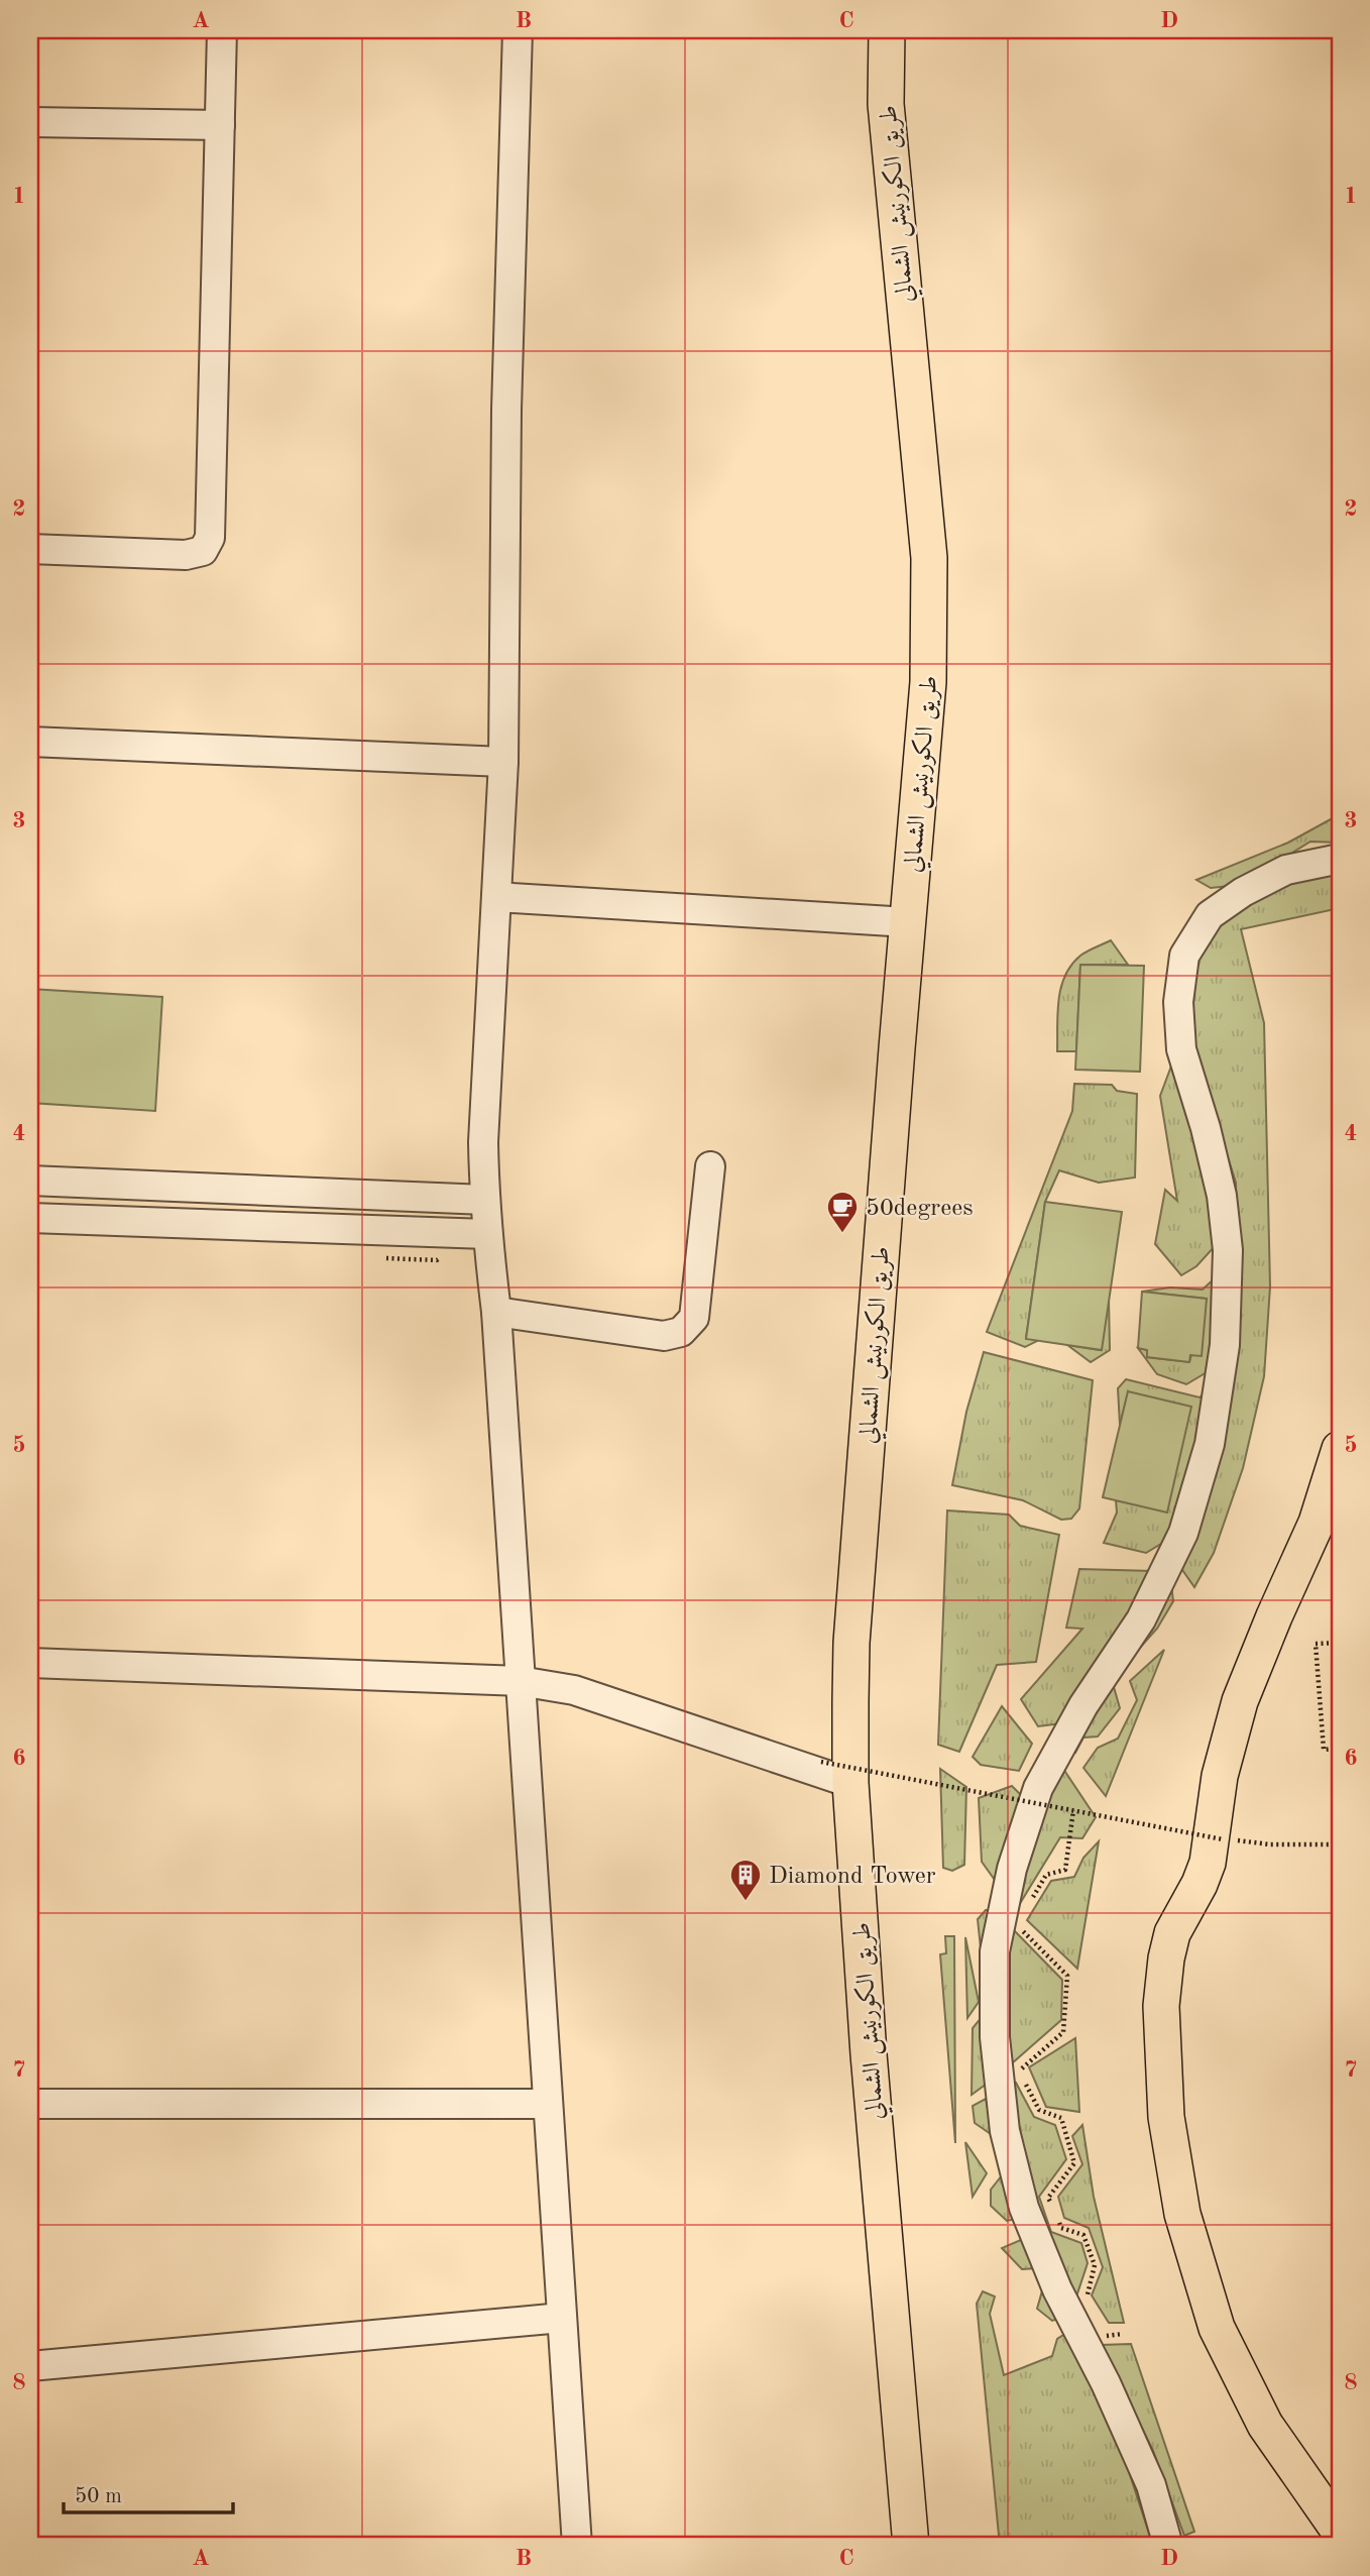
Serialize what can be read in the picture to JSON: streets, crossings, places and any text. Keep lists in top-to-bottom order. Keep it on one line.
{"streets":{"main road":["طريق الكورنيش الشمالي"]},"places":{"cafe":["50degrees"],"building":["Diamond Tower"]},"scale_bar":"50 m","grid":{"columns":["A","B","C","D"],"rows":["1","2","3","4","5","6","7","8"]}}
